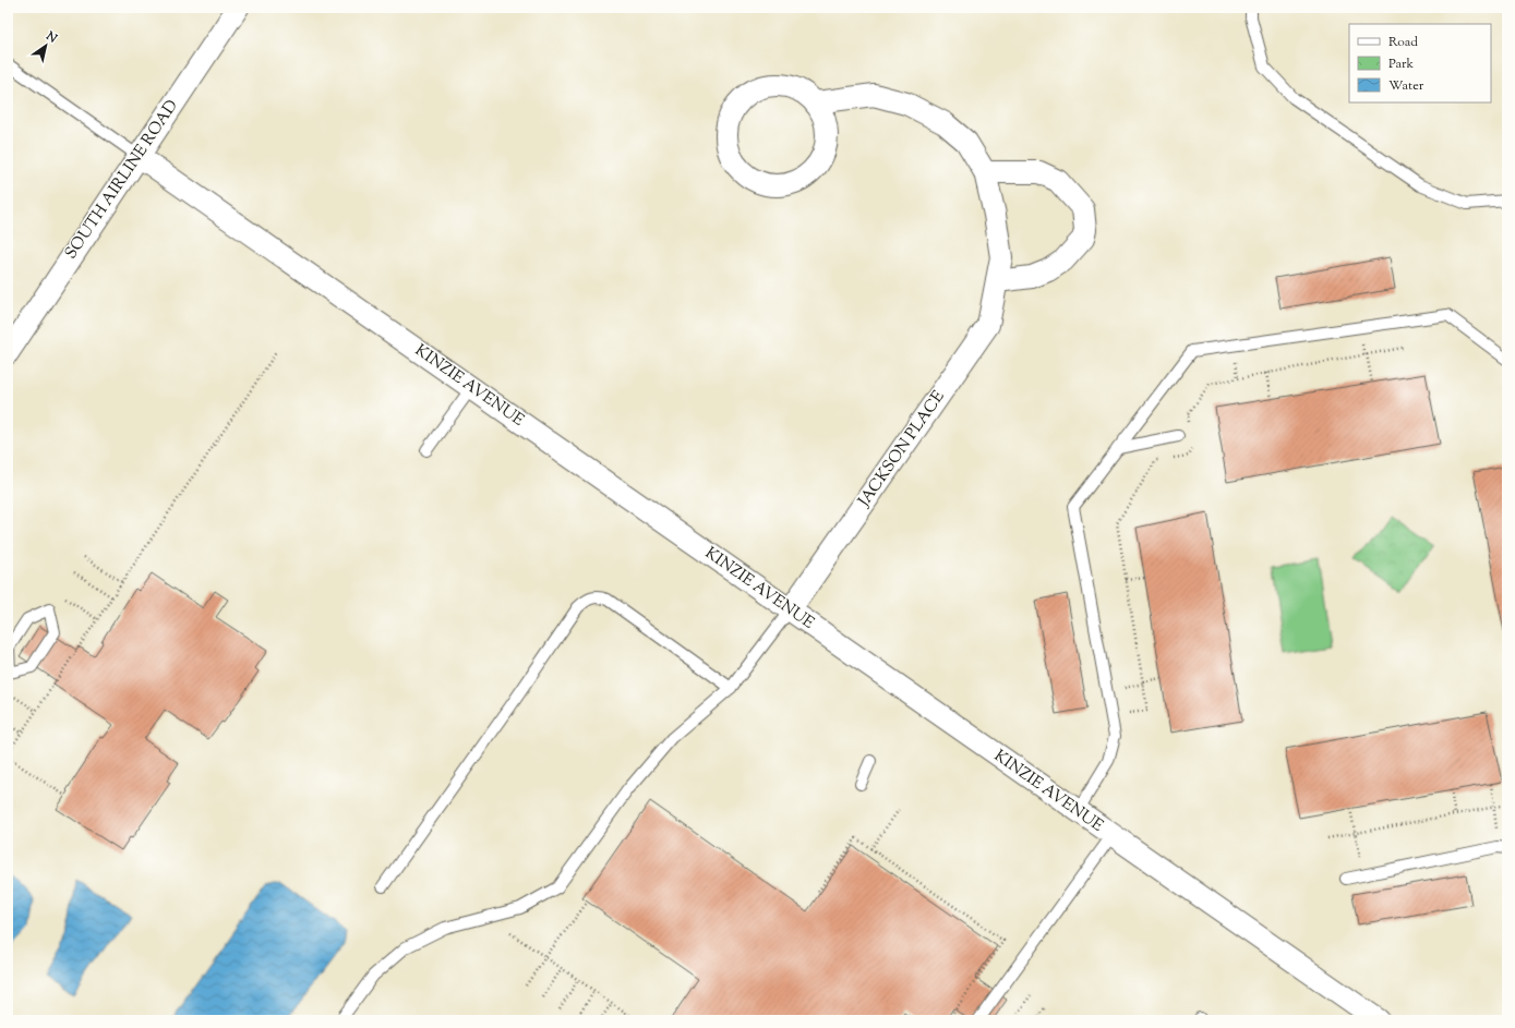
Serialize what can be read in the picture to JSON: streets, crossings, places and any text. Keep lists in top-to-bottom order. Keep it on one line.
{"streets":{"street":["SOUTH AIRLINE ROAD","KINZIE AVENUE","JACKSON PLACE"]},"crossings":[["SOUTH AIRLINE ROAD","KINZIE AVENUE"],["KINZIE AVENUE","JACKSON PLACE"]],"legend":["Road","Park","Water"],"north":"top right"}
